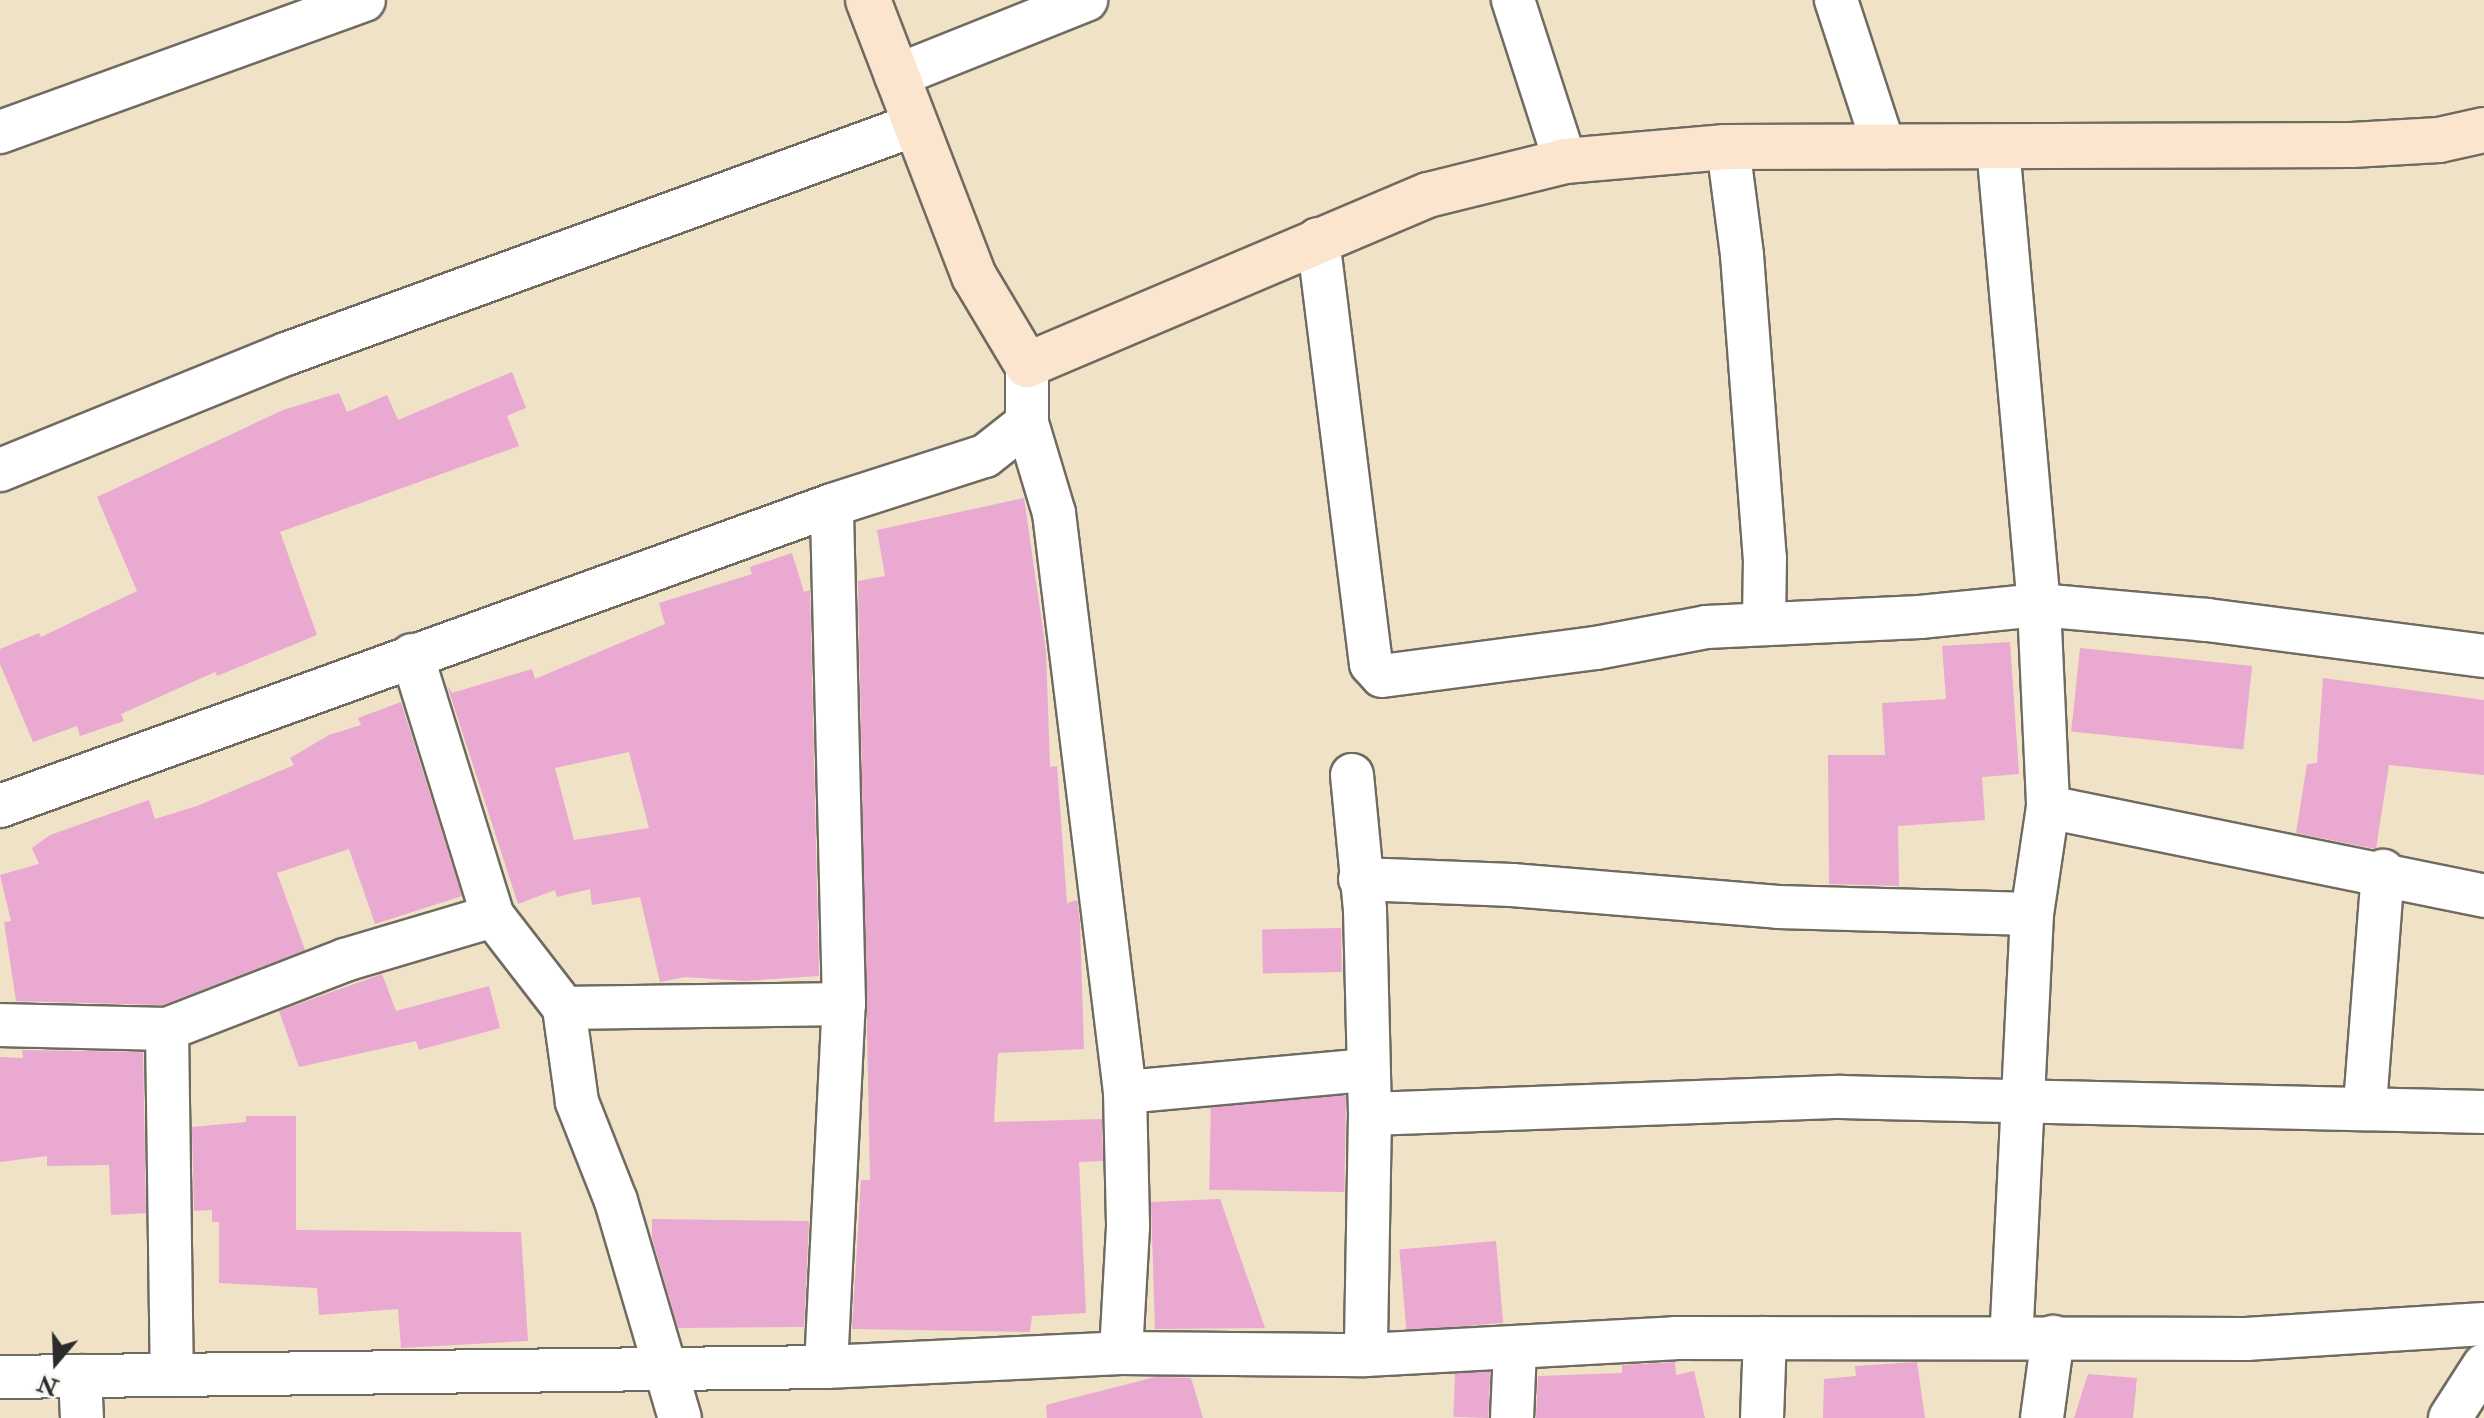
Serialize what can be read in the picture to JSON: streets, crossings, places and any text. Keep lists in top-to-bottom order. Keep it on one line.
{"north":"bottom"}
